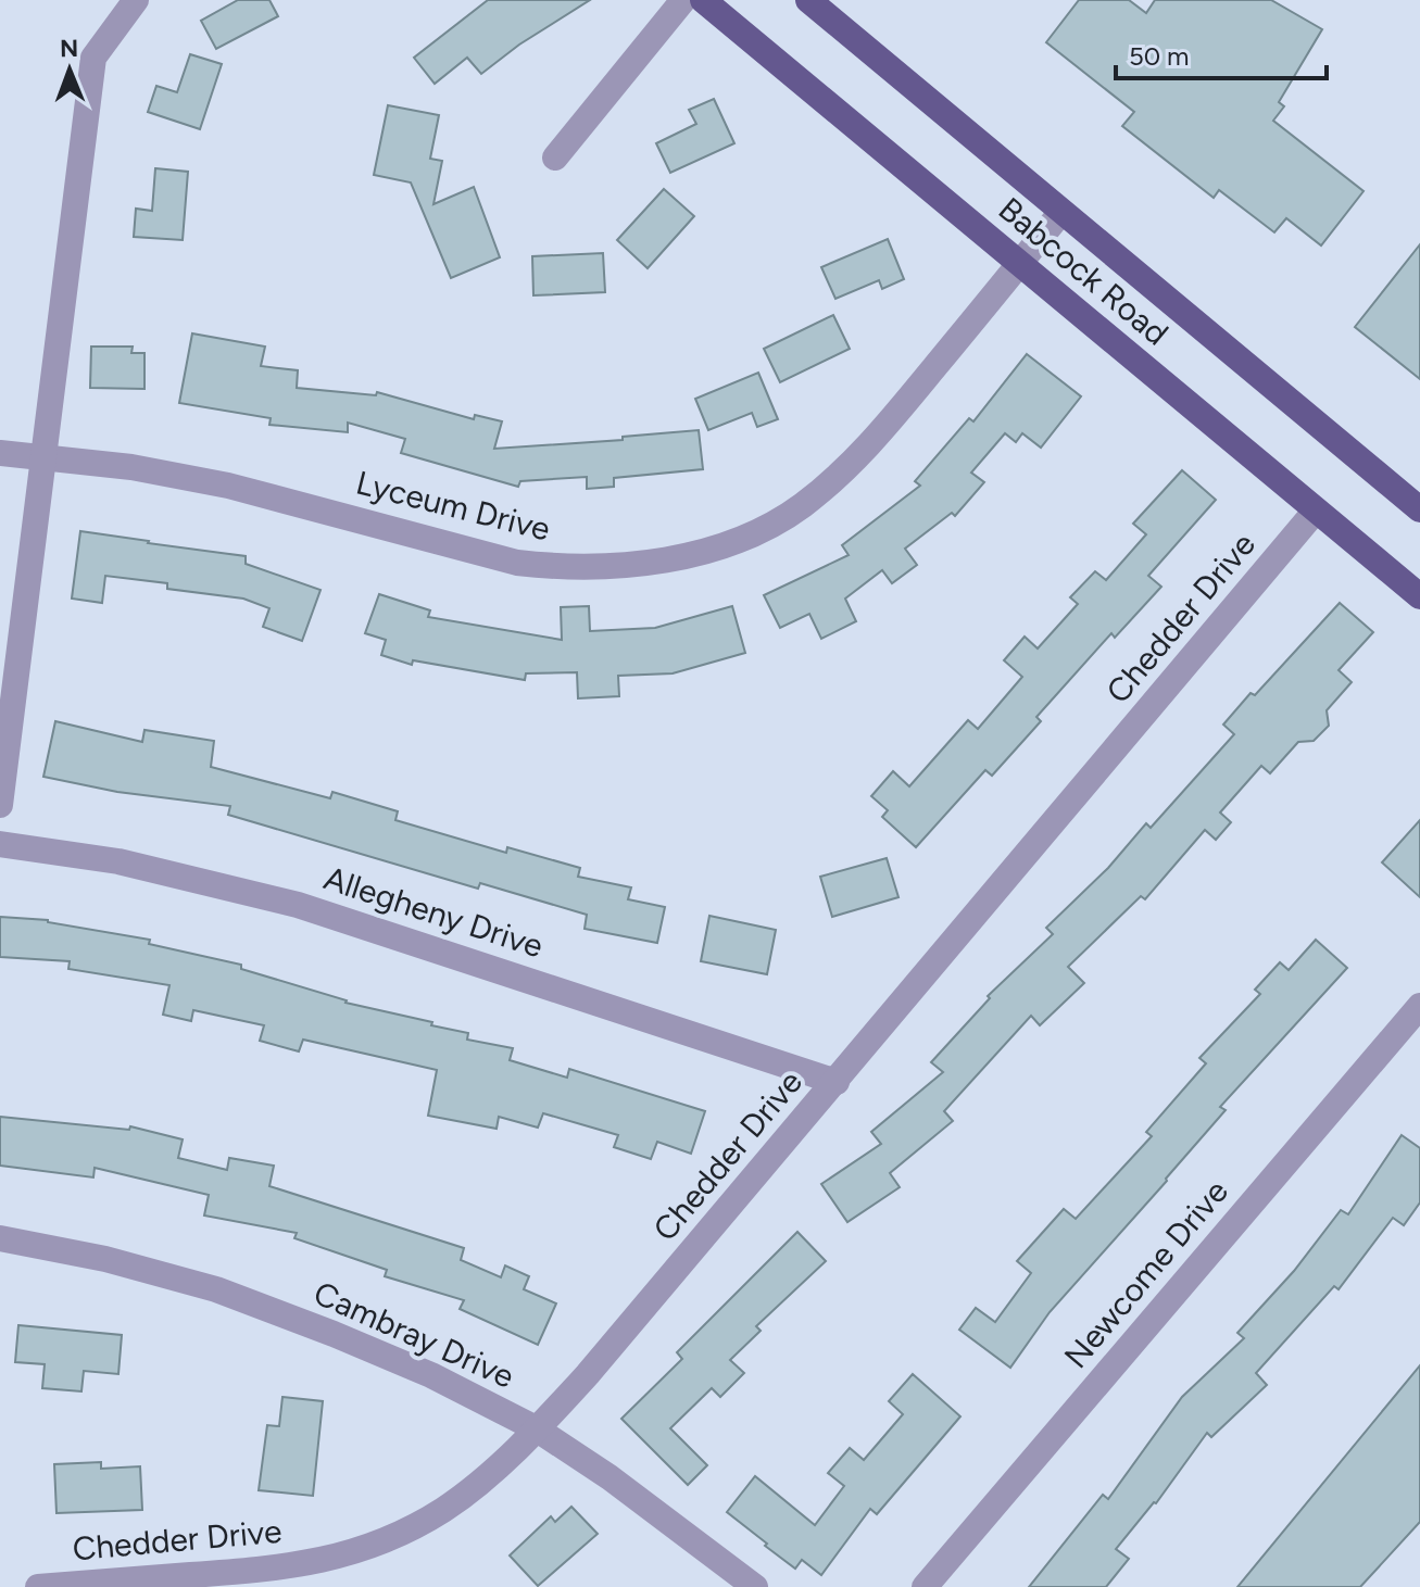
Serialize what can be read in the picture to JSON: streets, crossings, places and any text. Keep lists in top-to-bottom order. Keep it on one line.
{"streets":{"main road":["Babcock Road"],"street":["Lyceum Drive","Chedder Drive","Allegheny Drive","Newcome Drive","Cambray Drive"]},"crossings":[["Babcock Road","Lyceum Drive"],["Babcock Road","Chedder Drive"],["Chedder Drive","Allegheny Drive"],["Chedder Drive","Cambray Drive"]],"scale_bar":"50 m","north":"top"}
